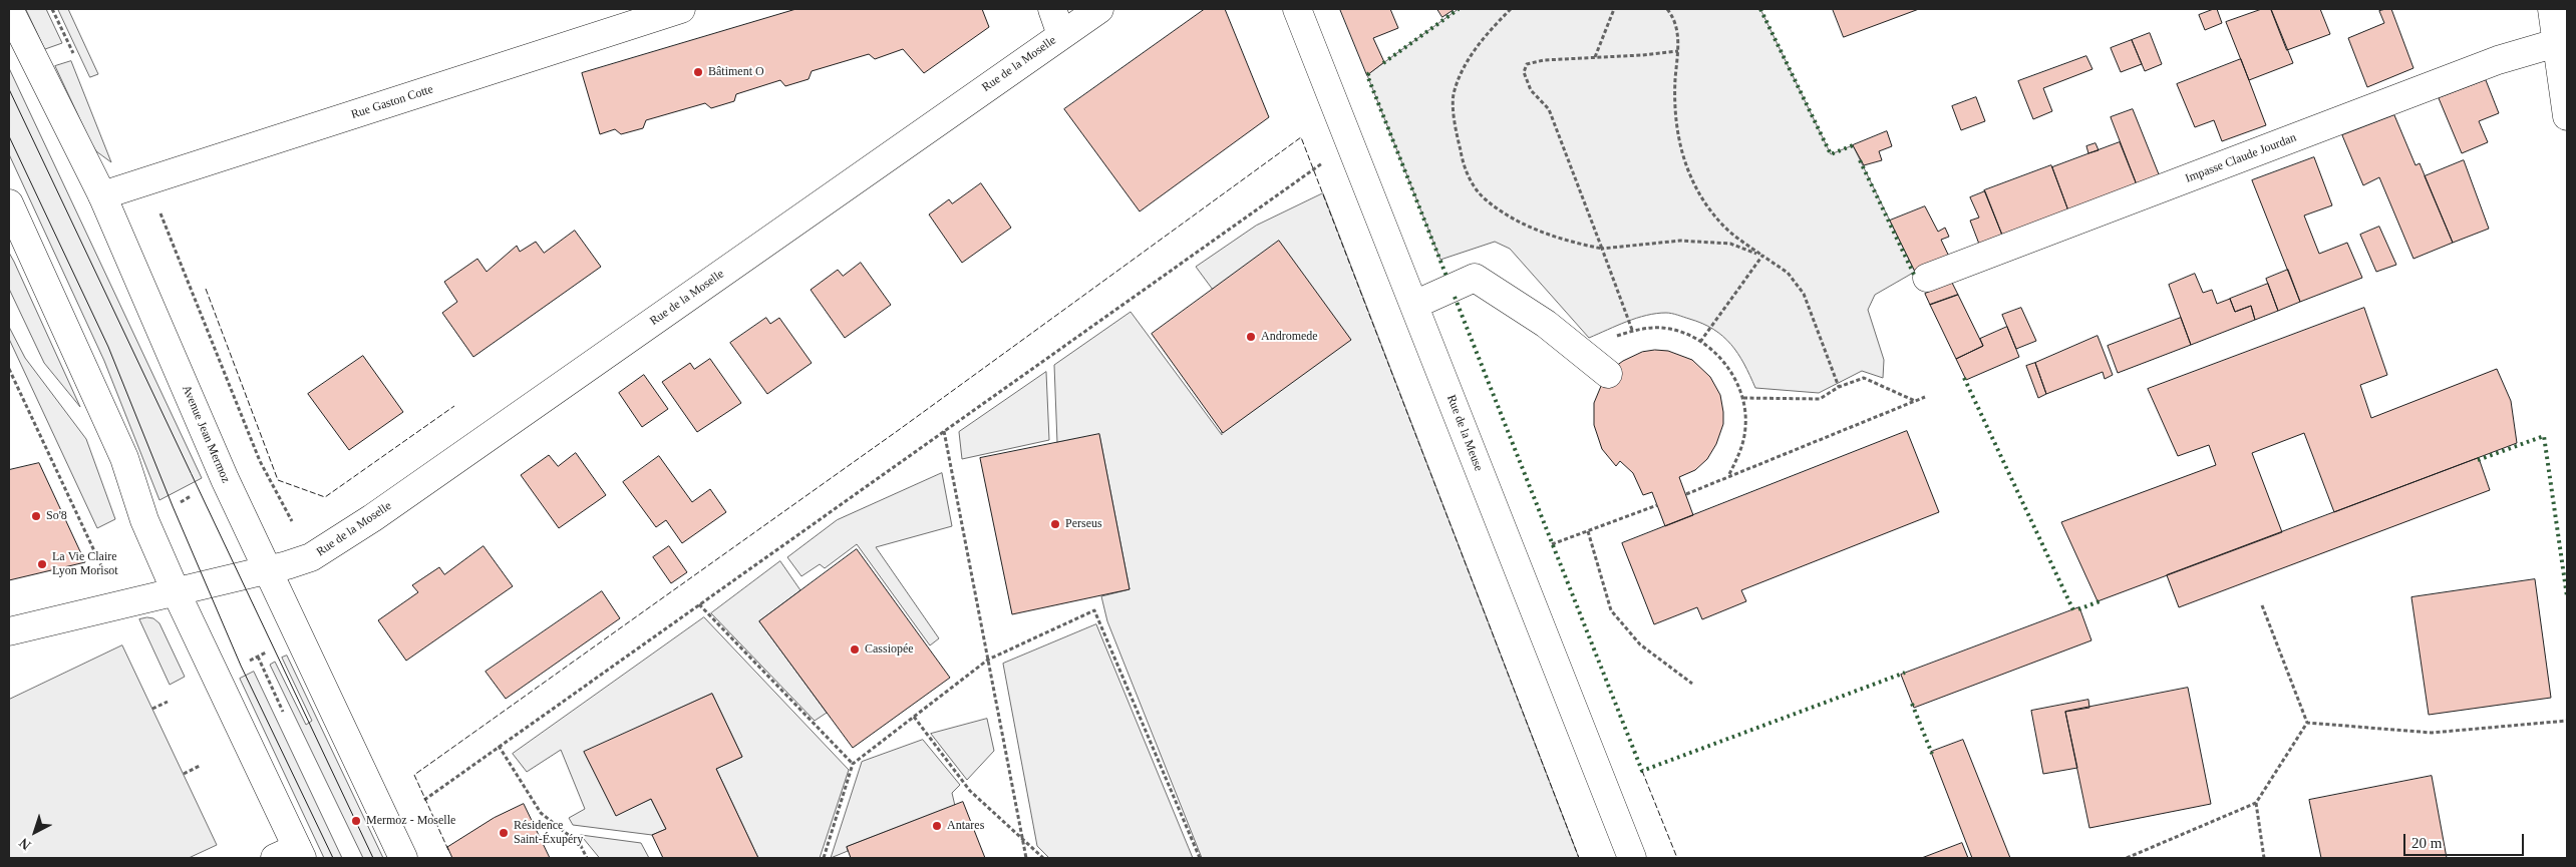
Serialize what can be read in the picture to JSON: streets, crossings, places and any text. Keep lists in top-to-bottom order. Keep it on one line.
{"streets":{"street":["Rue de la Moselle","Rue Gaston Cotte","Impasse Claude Jourdan","Rue de la Meuse","Avenue Jean Mermoz"]},"crossings":[["Rue de la Moselle","Avenue Jean Mermoz"],["Rue Gaston Cotte","Avenue Jean Mermoz"]],"places":["Bâtiment O","Andromede","So'8","Perseus","La Vie Claire Lyon Morisot","Cassiopée","Mermoz - Moselle","Antares","Résidence Saint-Éxupéry"],"scale_bar":"20 m","north":"bottom left"}
